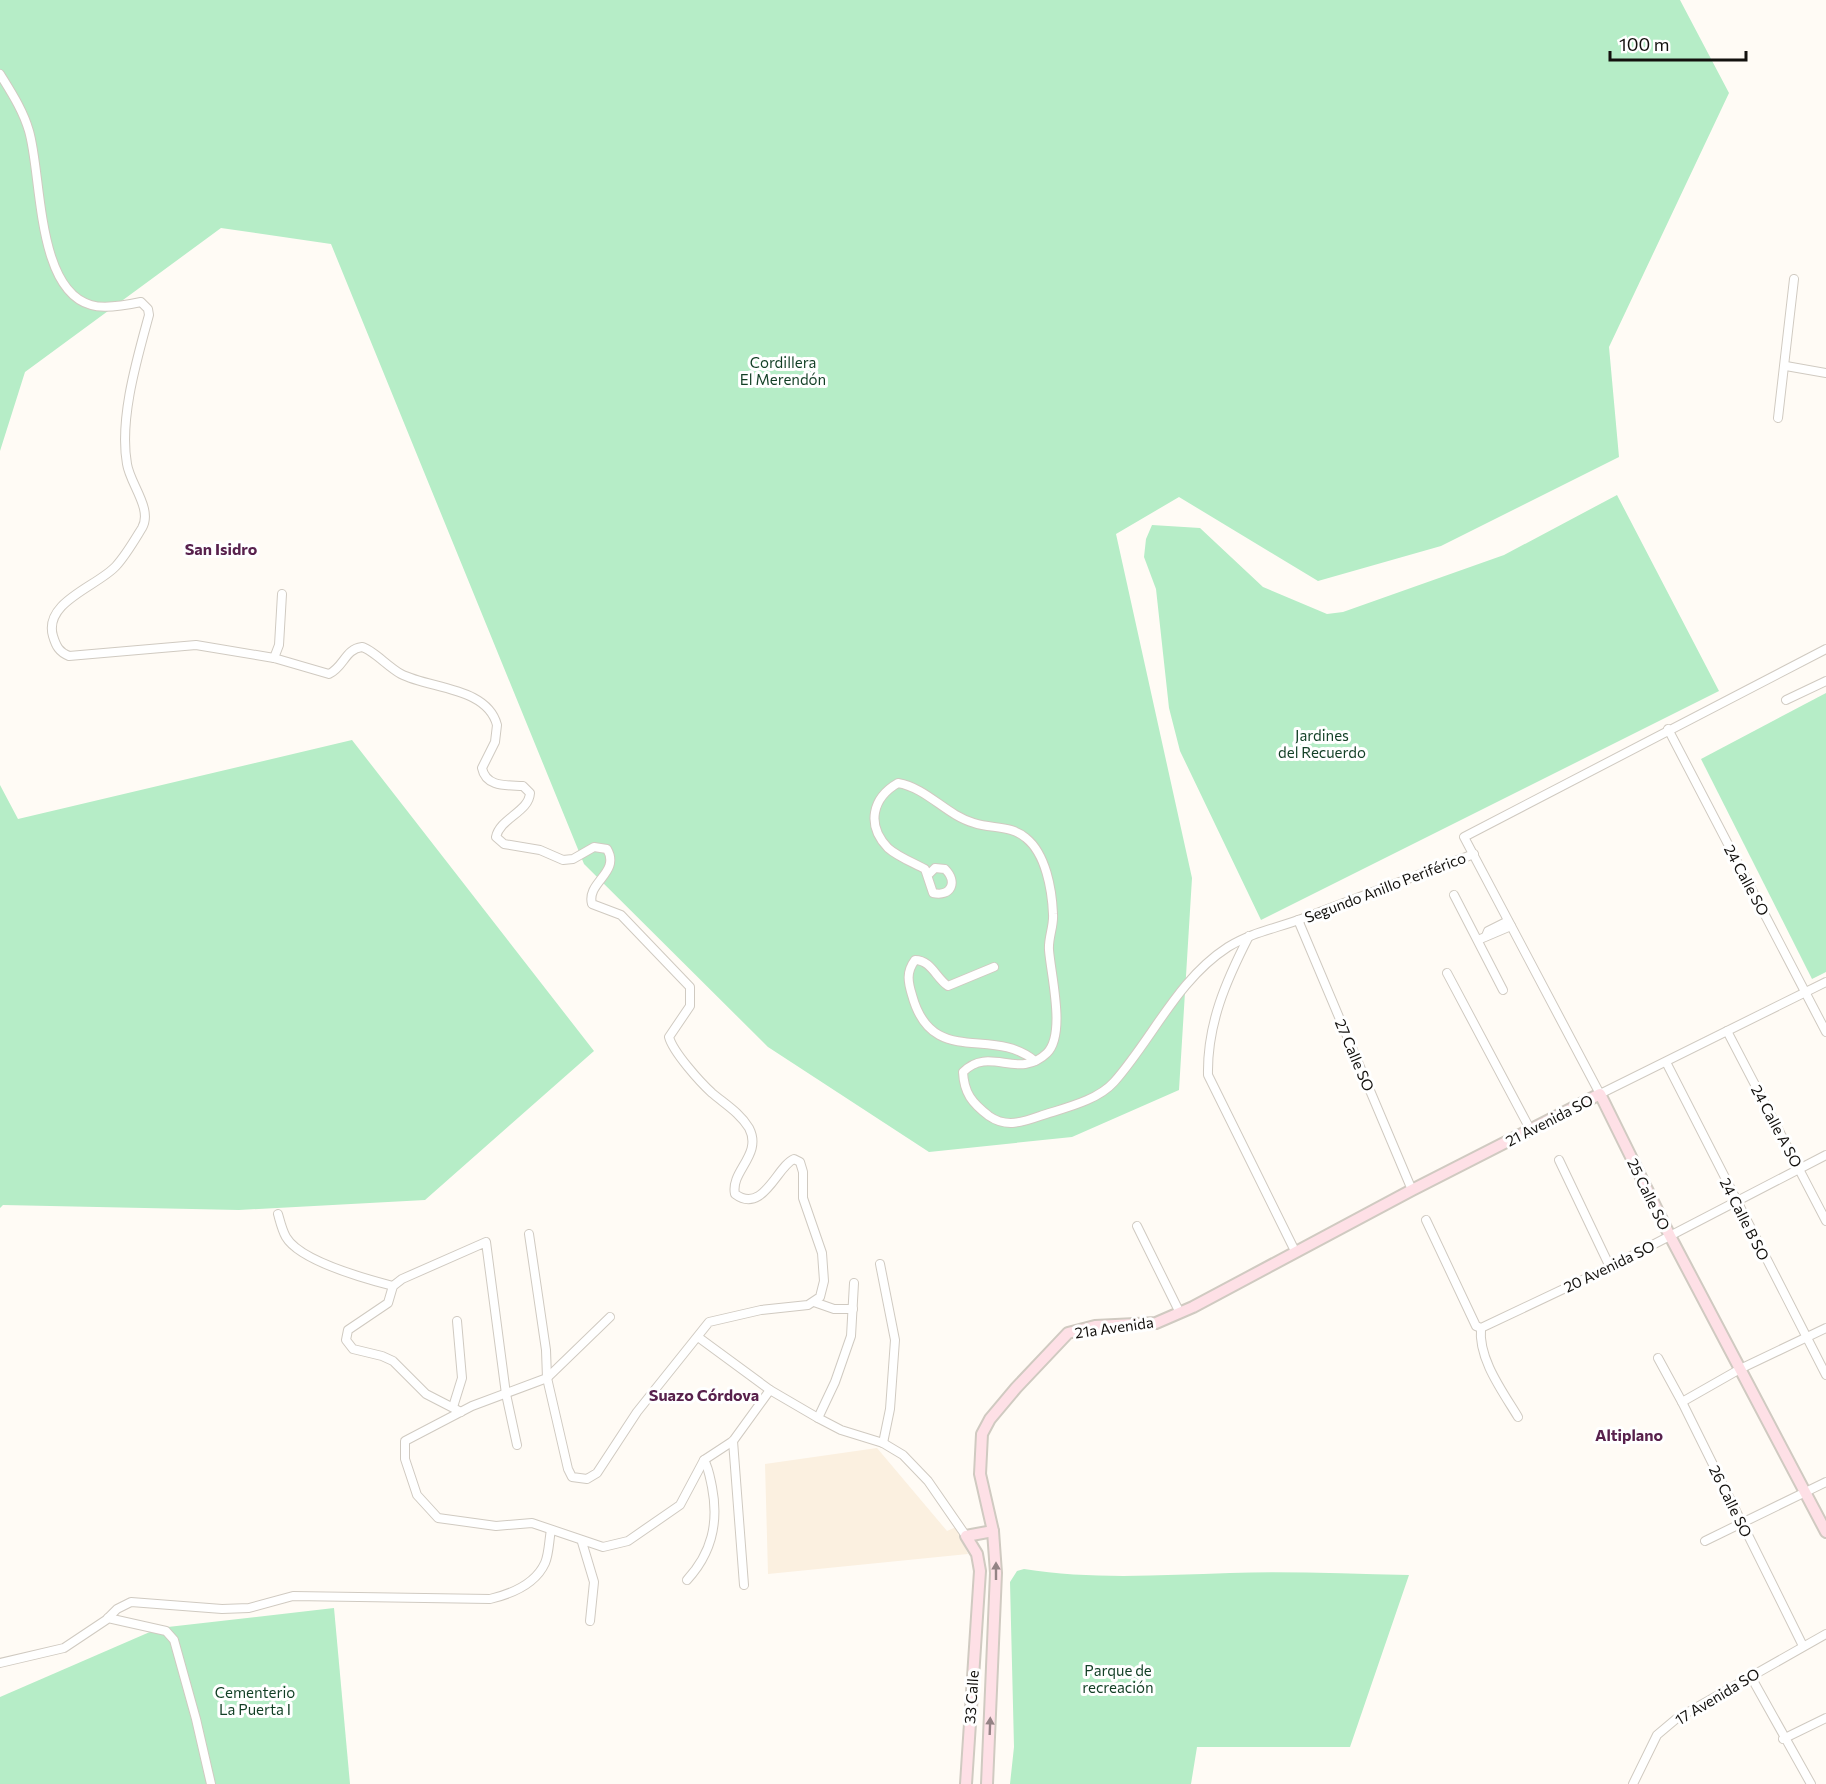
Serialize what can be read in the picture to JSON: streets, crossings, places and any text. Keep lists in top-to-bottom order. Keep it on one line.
{"streets":{"street":["24 Calle SO","Segundo Anillo Periférico","27 Calle SO","21 Avenida SO","24 Calle A SO","25 Calle SO","24 Calle B SO","20 Avenida SO","21a Avenida","26 Calle SO","17 Avenida SO","33 Calle"]},"crossings":[["24 Calle SO","Segundo Anillo Periférico"],["24 Calle SO","21 Avenida SO"],["Segundo Anillo Periférico","27 Calle SO"],["Segundo Anillo Periférico","25 Calle SO"],["27 Calle SO","21 Avenida SO"],["21 Avenida SO","24 Calle A SO"],["21 Avenida SO","25 Calle SO"],["21 Avenida SO","24 Calle B SO"],["21 Avenida SO","21a Avenida"],["24 Calle A SO","20 Avenida SO"],["25 Calle SO","20 Avenida SO"],["24 Calle B SO","20 Avenida SO"],["26 Calle SO","17 Avenida SO"]],"districts":["San Isidro","Suazo Córdova","Altiplano"],"parks":["Cordillera El Merendón","Jardines del Recuerdo","Parque de recreación","Cementerio La Puerta I"],"scale_bar":"100 m"}
